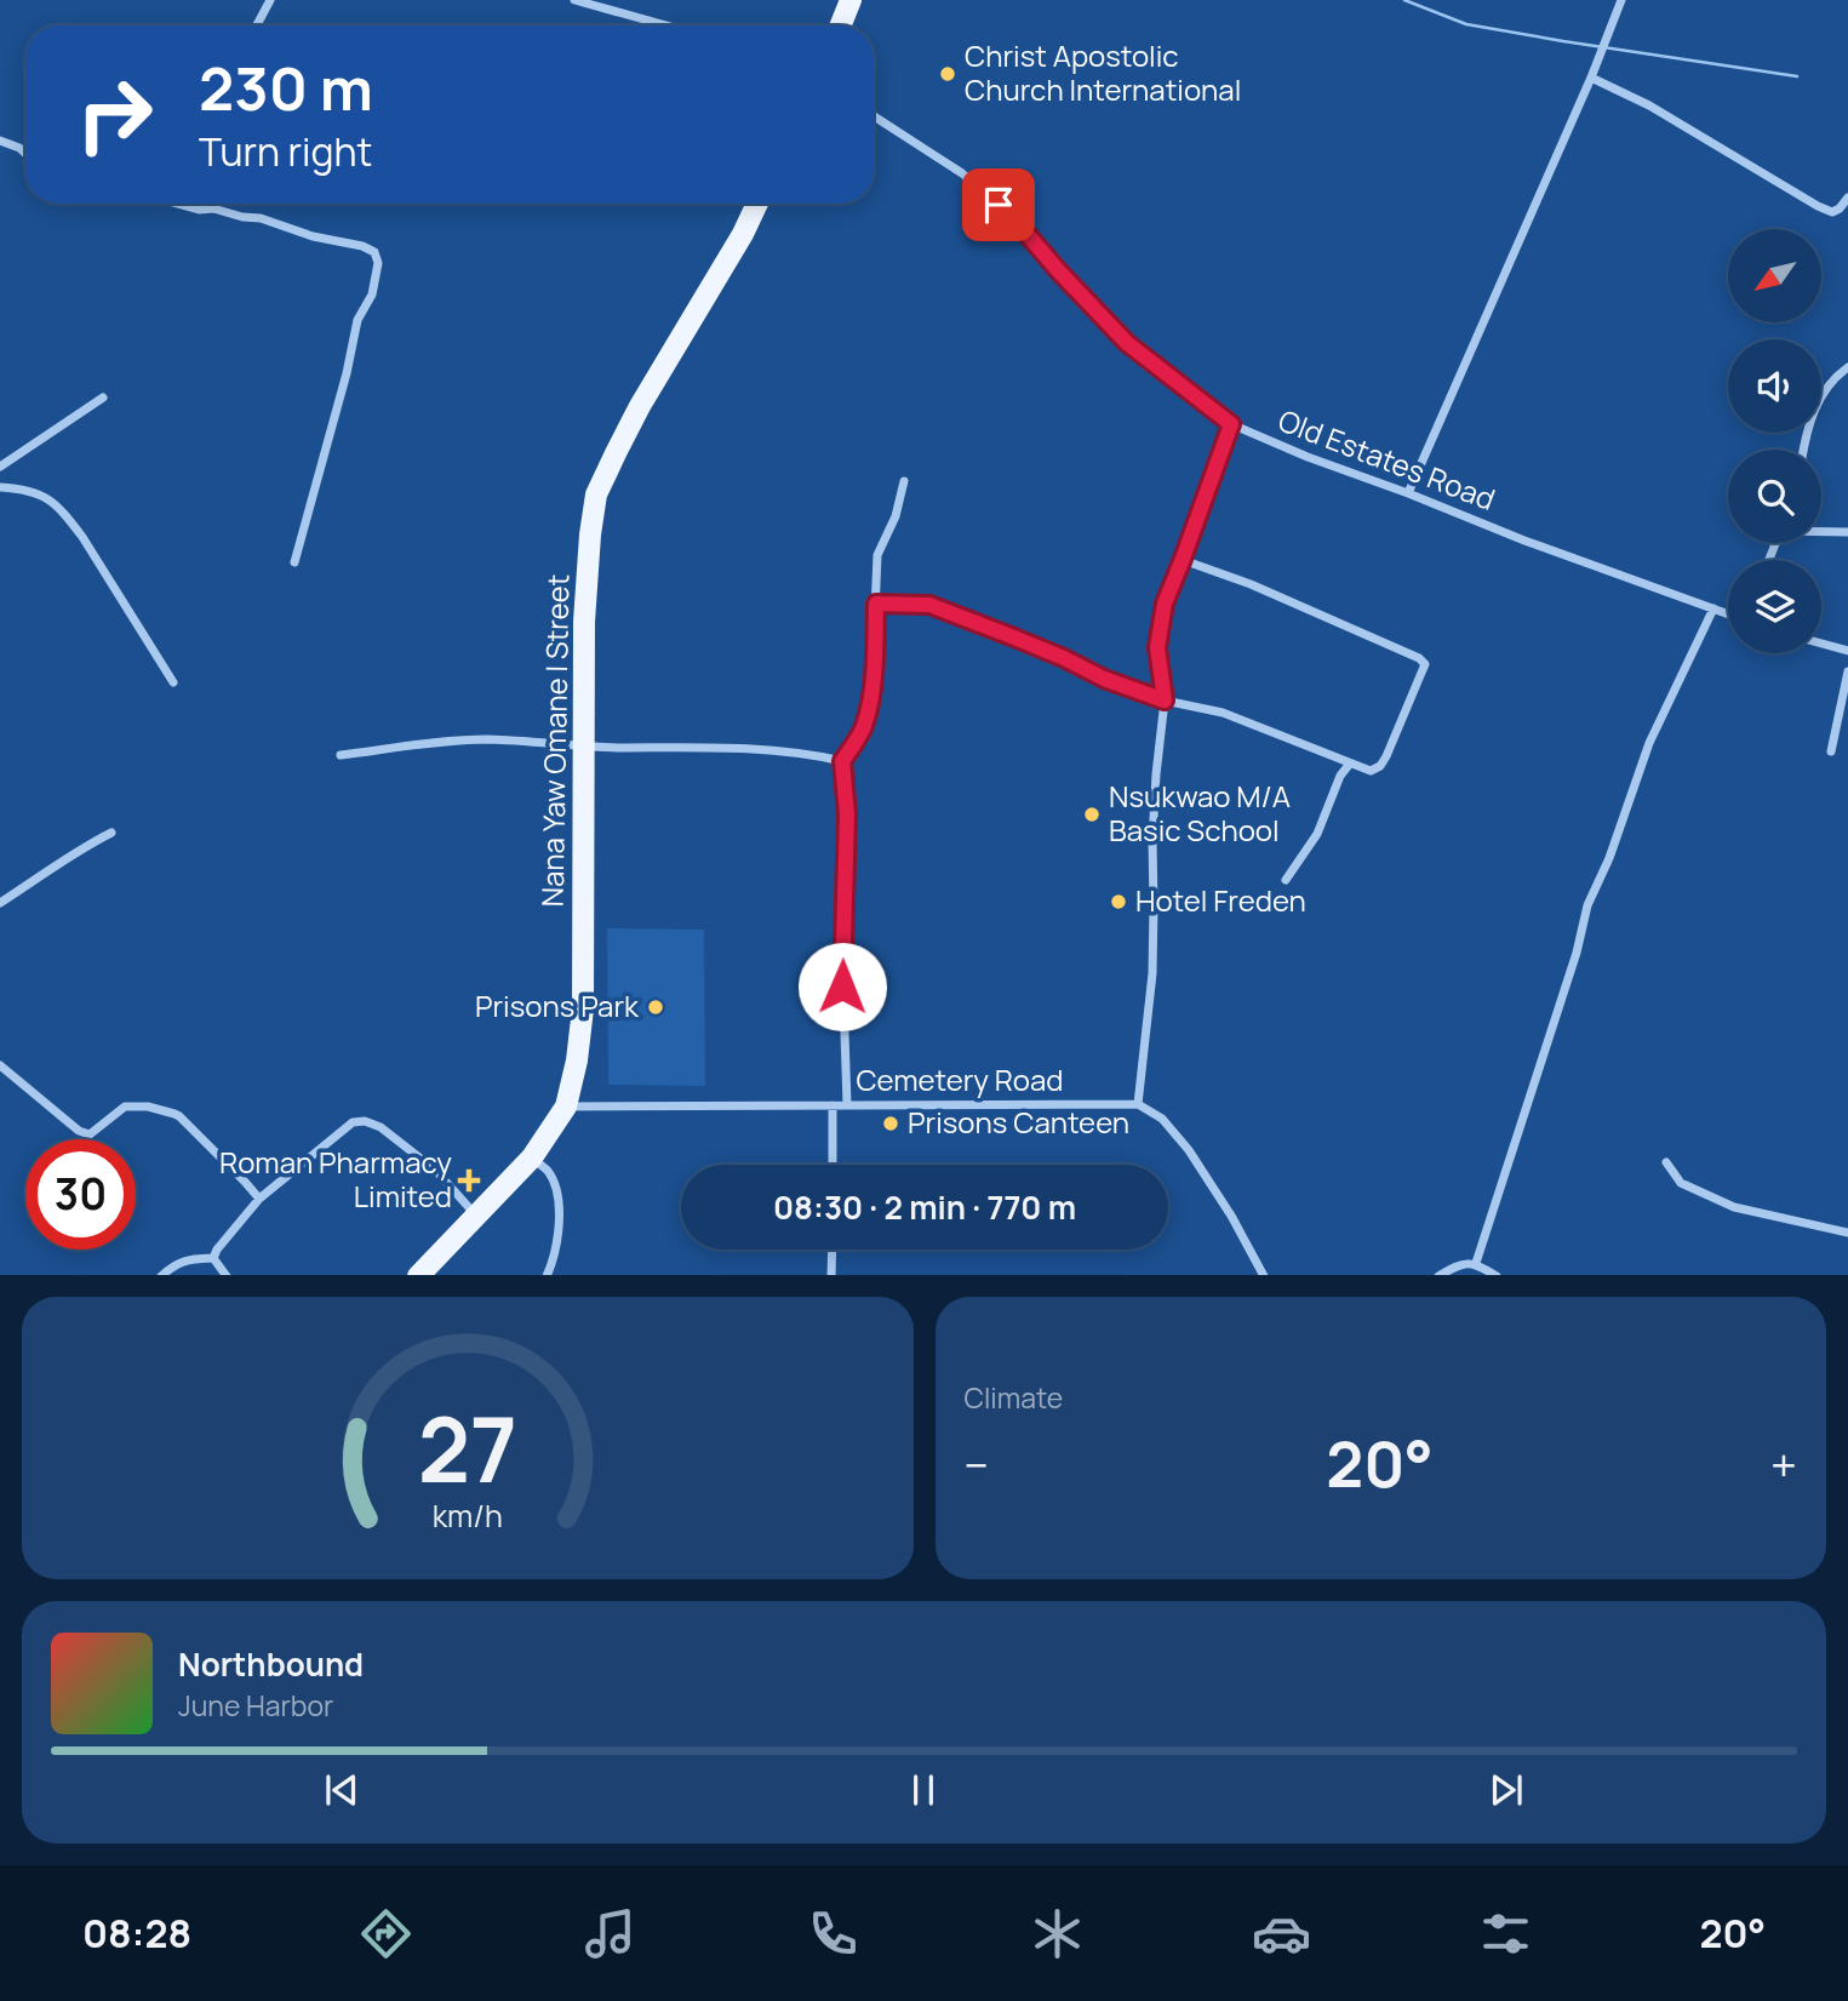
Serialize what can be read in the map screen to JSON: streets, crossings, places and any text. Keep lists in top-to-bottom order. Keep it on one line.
{"streets":{"main road":["Nana Yaw Omane I Street"],"street":["Old Estates Road","Cemetery Road"]},"crossings":[["Nana Yaw Omane I Street","Cemetery Road"]],"places":{"other":["Christ Apostolic Church International","Nsukwao M/A Basic School","Hotel Freden","Prisons Park","Prisons Canteen"],"health":["Roman Pharmacy Limited"]},"north":"bottom left","page":{"turn":["230 m","Turn right"],"limit":"30","trip":"08:30 · 2 min · 770 m","tile":"Climate","heat":["−","20°","+"],"song":["Northbound","June Harbor"],"tabs":["08:28","20°"],"gauge":["27","km/h"]}}
